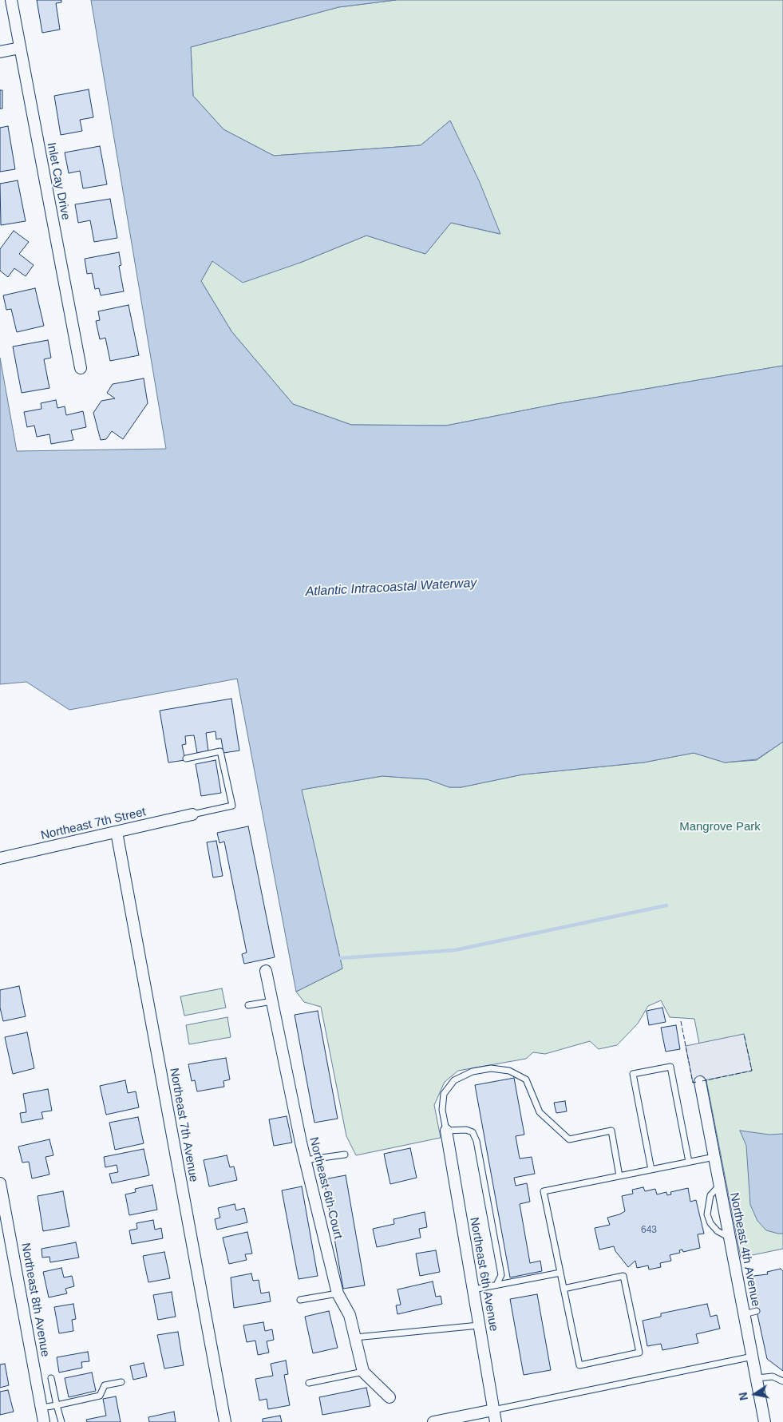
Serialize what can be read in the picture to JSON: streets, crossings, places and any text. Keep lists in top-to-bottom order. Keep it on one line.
{"streets":{"street":["Inlet Cay Drive","Northeast 7th Street","Northeast 7th Avenue","Northeast 6th Court","Northeast 4th Avenue","Northeast 6th Avenue","Northeast 8th Avenue"]},"crossings":[["Northeast 7th Street","Northeast 7th Avenue"]],"water":["Atlantic Intracoastal Waterway"],"parks":["Mangrove Park"],"house_numbers":["643"],"north":"left"}
